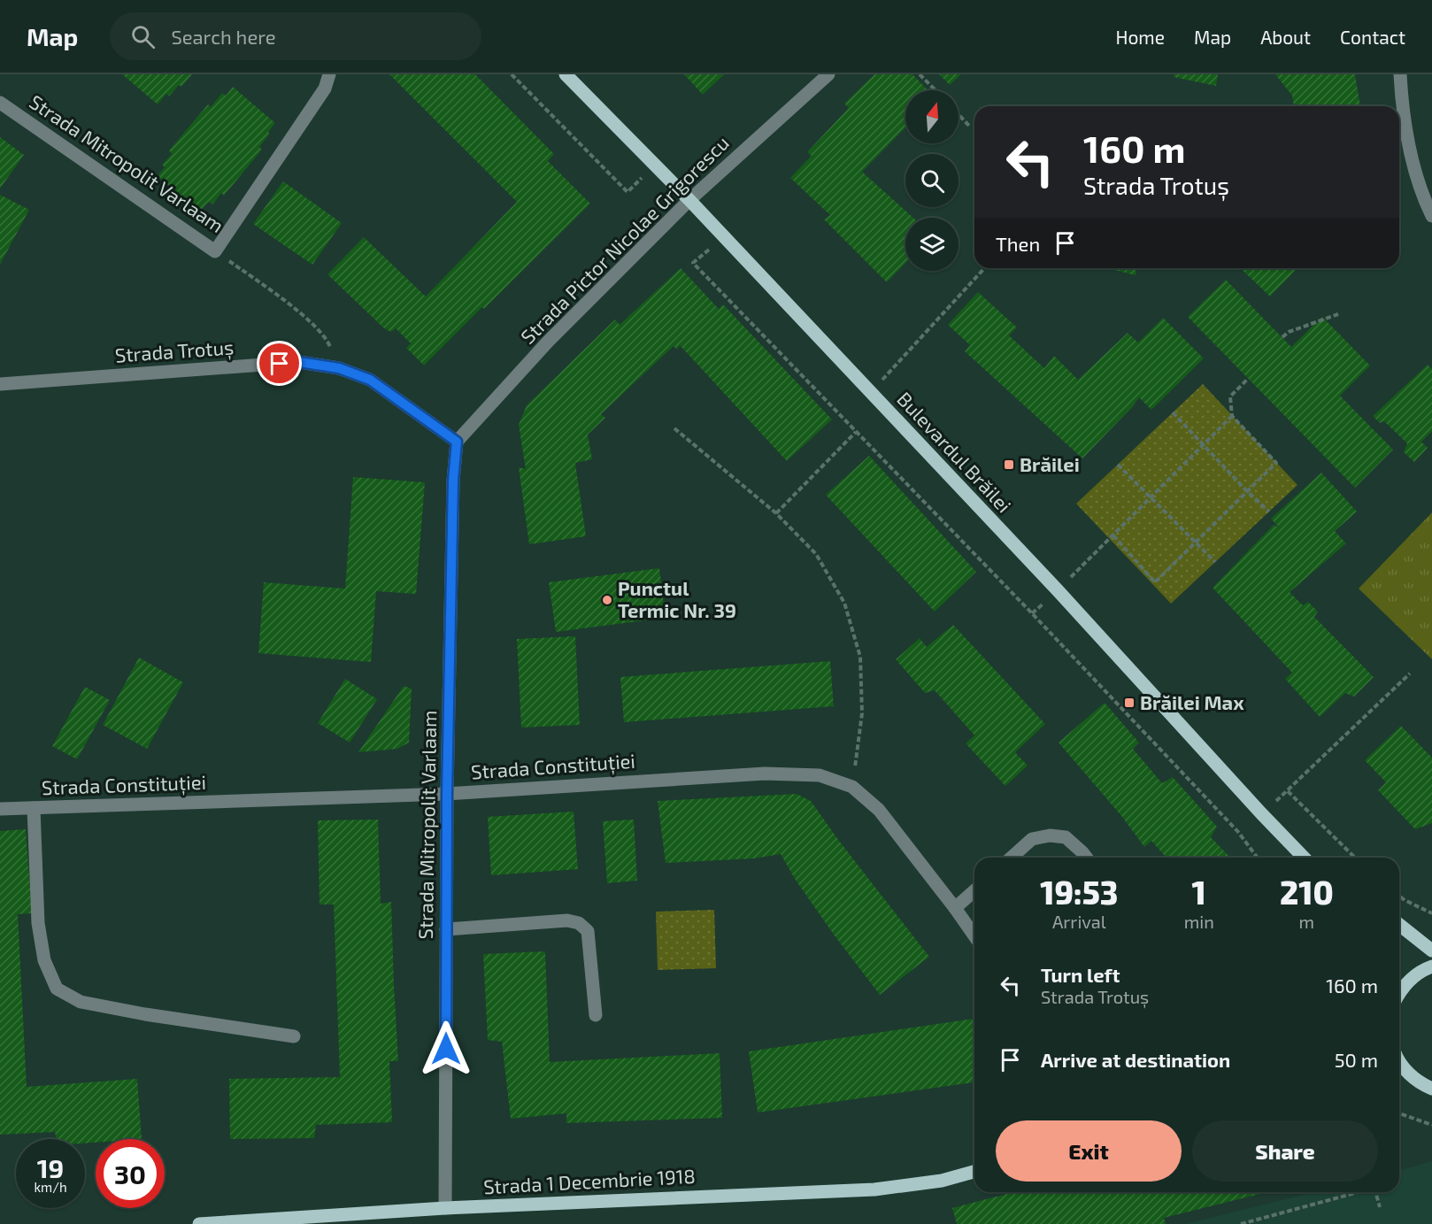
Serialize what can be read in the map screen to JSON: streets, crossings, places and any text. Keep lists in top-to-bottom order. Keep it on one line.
{"streets":{"main road":["Bulevardul Brăilei","Strada 1 Decembrie 1918"],"street":["Strada Mitropolit Varlaam","Strada Pictor Nicolae Grigorescu","Strada Trotuș","Strada Constituției"]},"crossings":[["Strada Mitropolit Varlaam","Strada Pictor Nicolae Grigorescu"],["Strada Mitropolit Varlaam","Strada Trotuș"],["Strada Mitropolit Varlaam","Strada Constituției"],["Strada Mitropolit Varlaam","Strada 1 Decembrie 1918"],["Strada Pictor Nicolae Grigorescu","Strada Trotuș"],["Strada Pictor Nicolae Grigorescu","Bulevardul Brăilei"]],"places":{"transit":["Brăilei","Brăilei Max"],"other":["Punctul Termic Nr. 39"]},"north":"top","page":{"header":"Map","search":"Search here","nav":["Home","Map","About","Contact"],"turn":["160 m","Strada Trotuș"],"then":"Then","eta":["19:53","Arrival","1","min","210","m"],"list":[{"name":"Turn left","note":"Strada Trotuș","value":"160 m"},{"name":"Arrive at destination","value":"50 m"}],"buttons":["Exit","Share"],"speed":"19 km/h","limit":"30"}}
